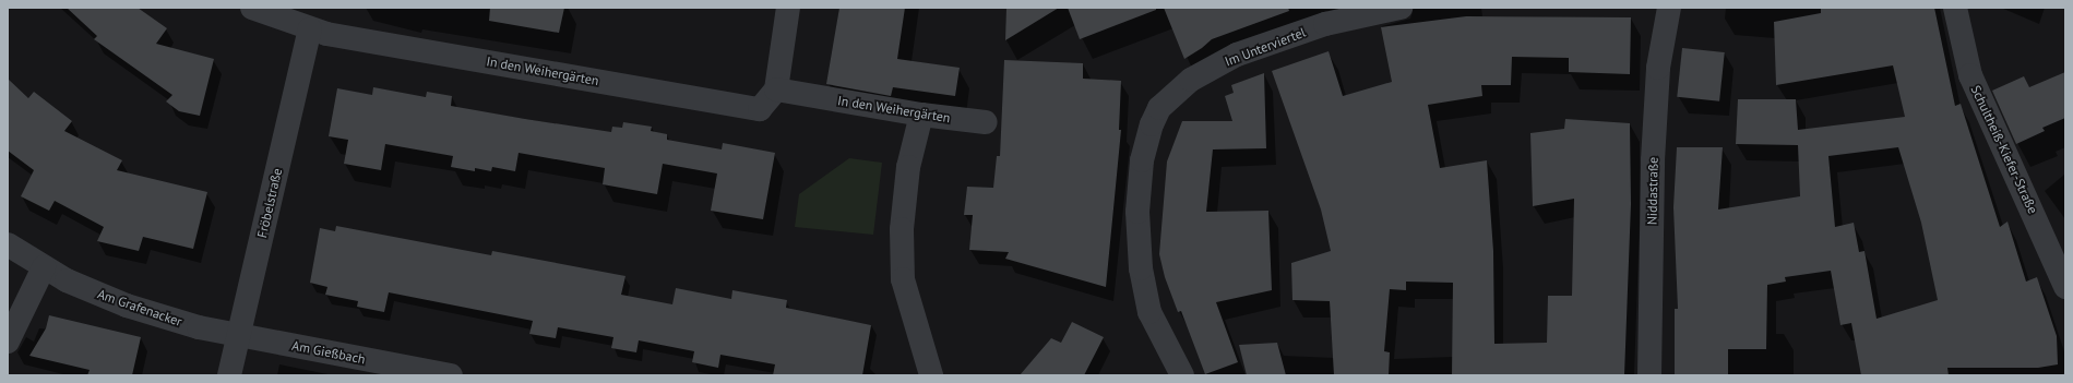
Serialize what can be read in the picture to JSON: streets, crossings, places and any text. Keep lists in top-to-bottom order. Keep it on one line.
{"streets":{"street":["Im Unterviertel","In den Weihergärten","Schultheiß-Kiefer-Straße","Niddastraße","Fröbelstraße","Am Grafenacker","Am Gießbach"]},"crossings":[["In den Weihergärten","Fröbelstraße"],["Fröbelstraße","Am Grafenacker"],["Fröbelstraße","Am Gießbach"],["Am Grafenacker","Am Gießbach"]]}
